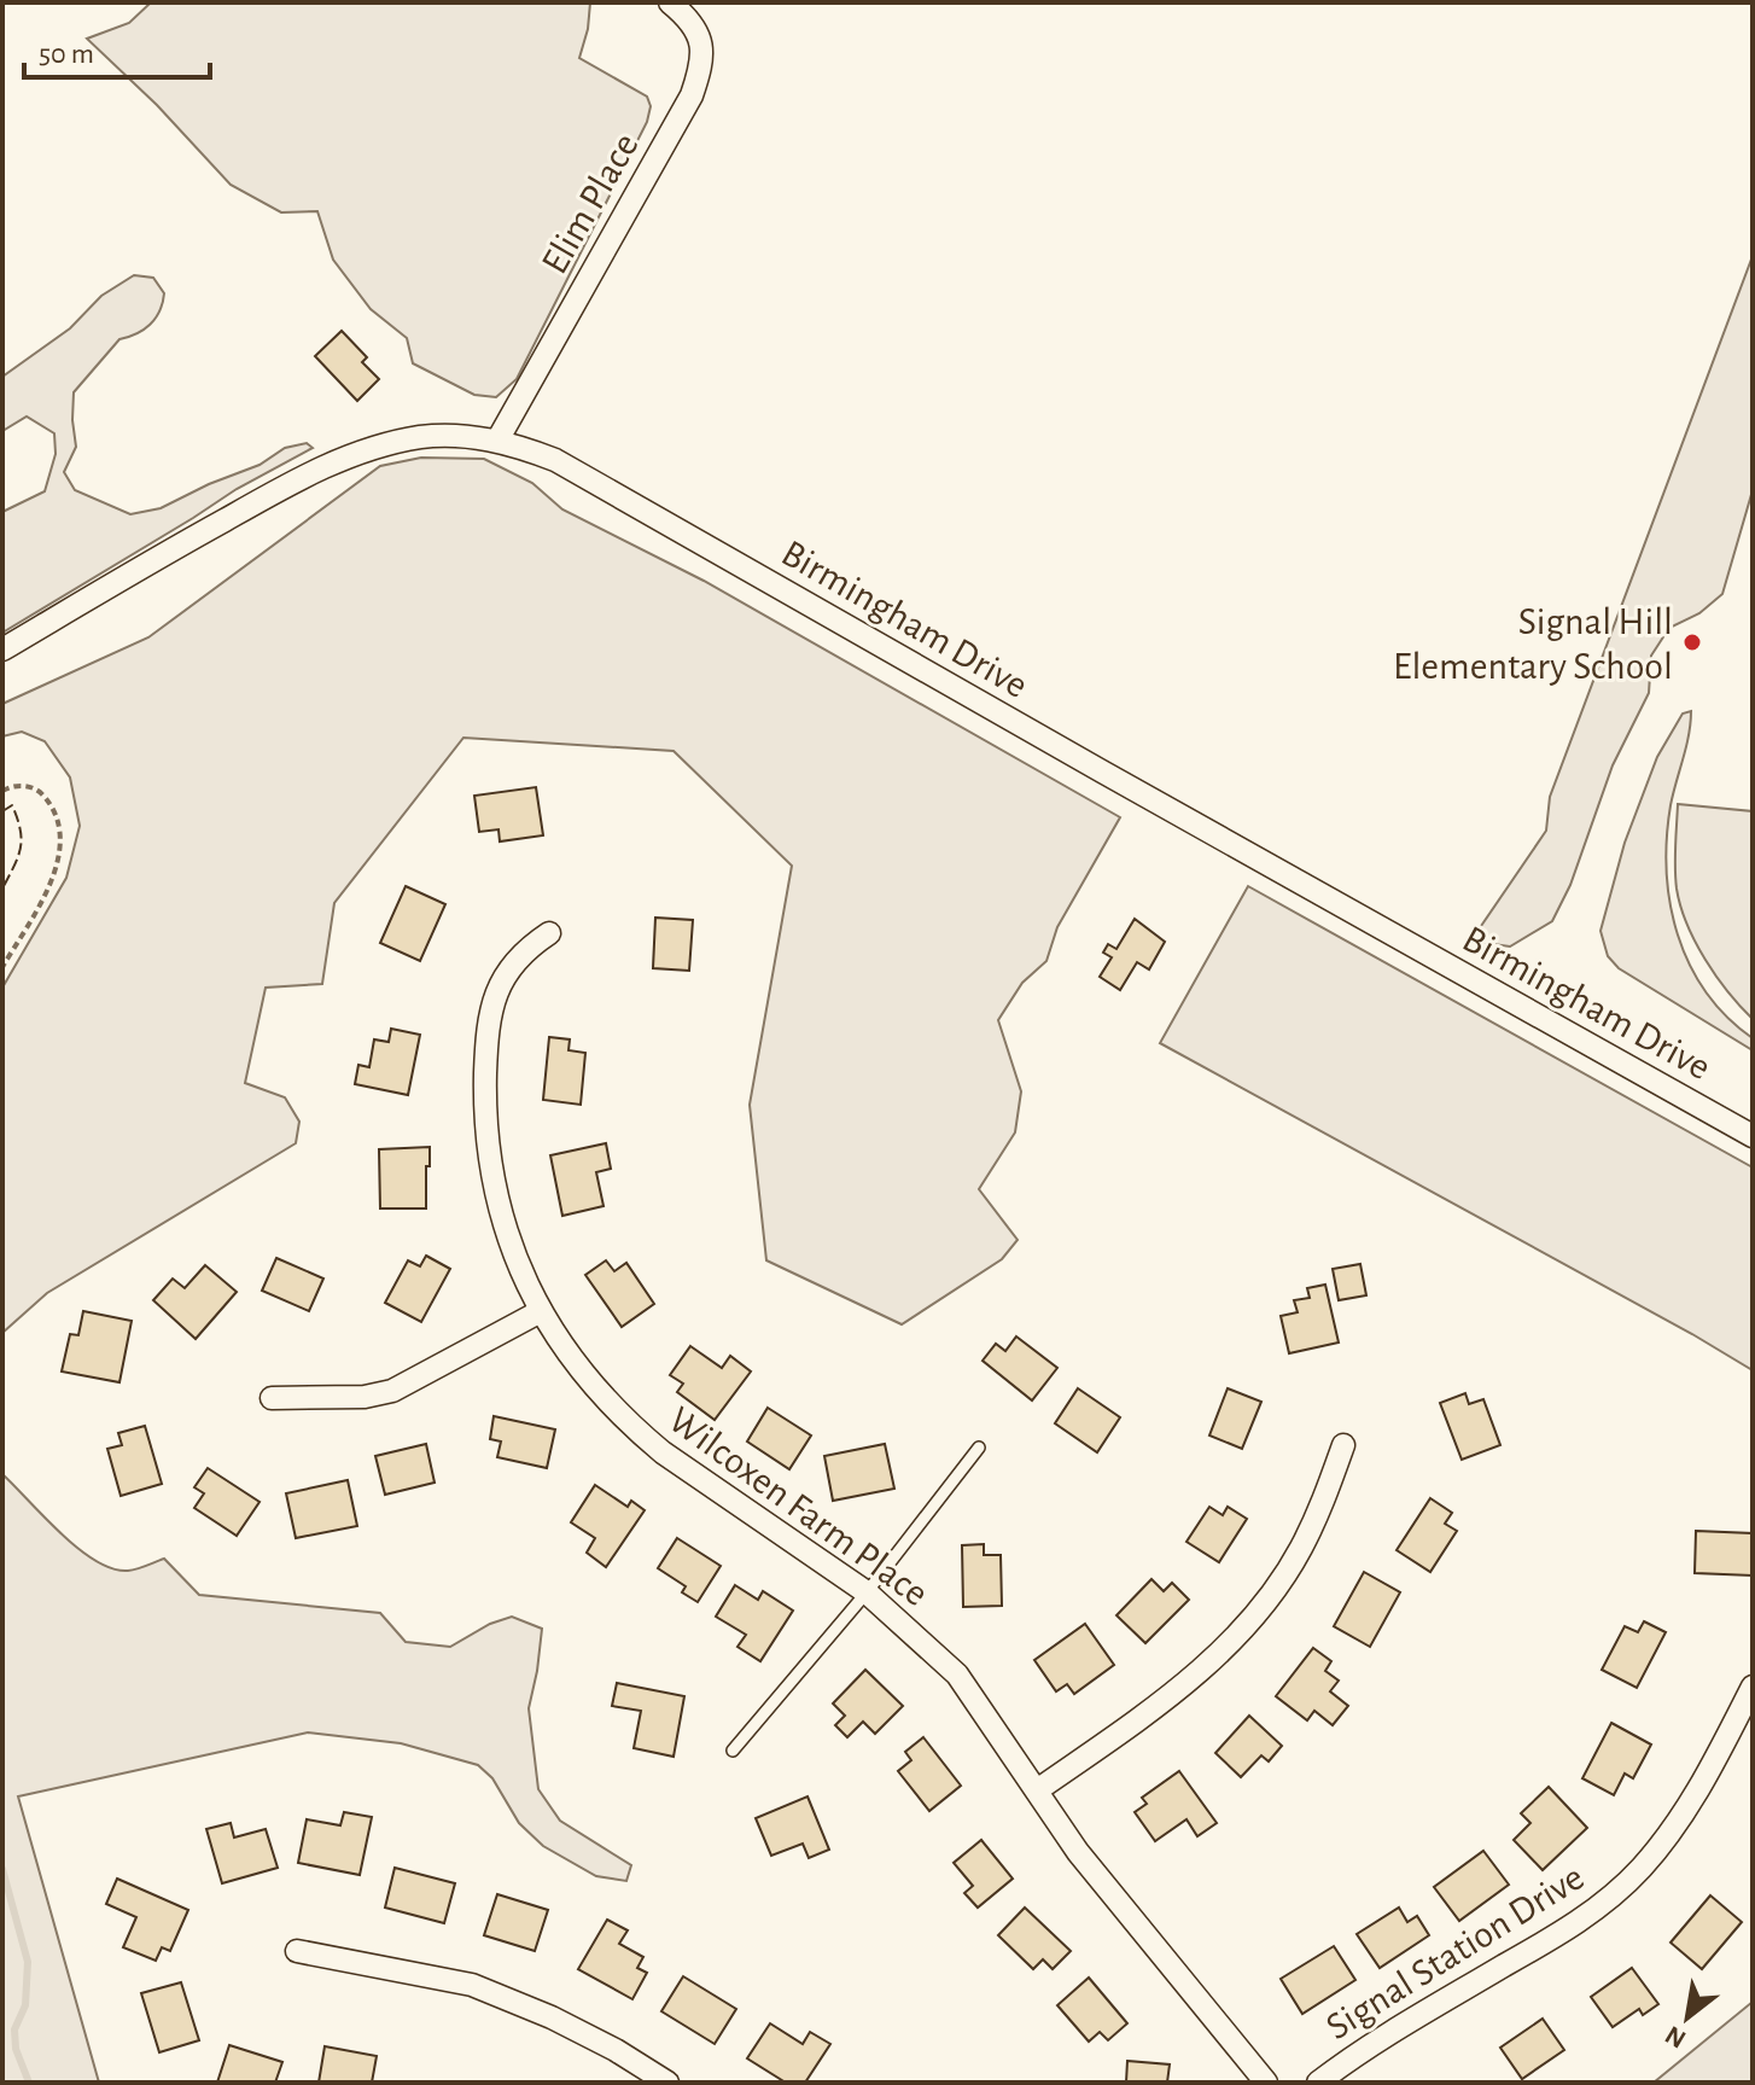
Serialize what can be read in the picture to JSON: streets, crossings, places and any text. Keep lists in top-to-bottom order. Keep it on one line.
{"streets":{"street":["Elim Place","Birmingham Drive","Wilcoxen Farm Place","Signal Station Drive"]},"crossings":[["Elim Place","Birmingham Drive"]],"places":["Signal Hill Elementary School"],"scale_bar":"50 m","north":"bottom left"}
